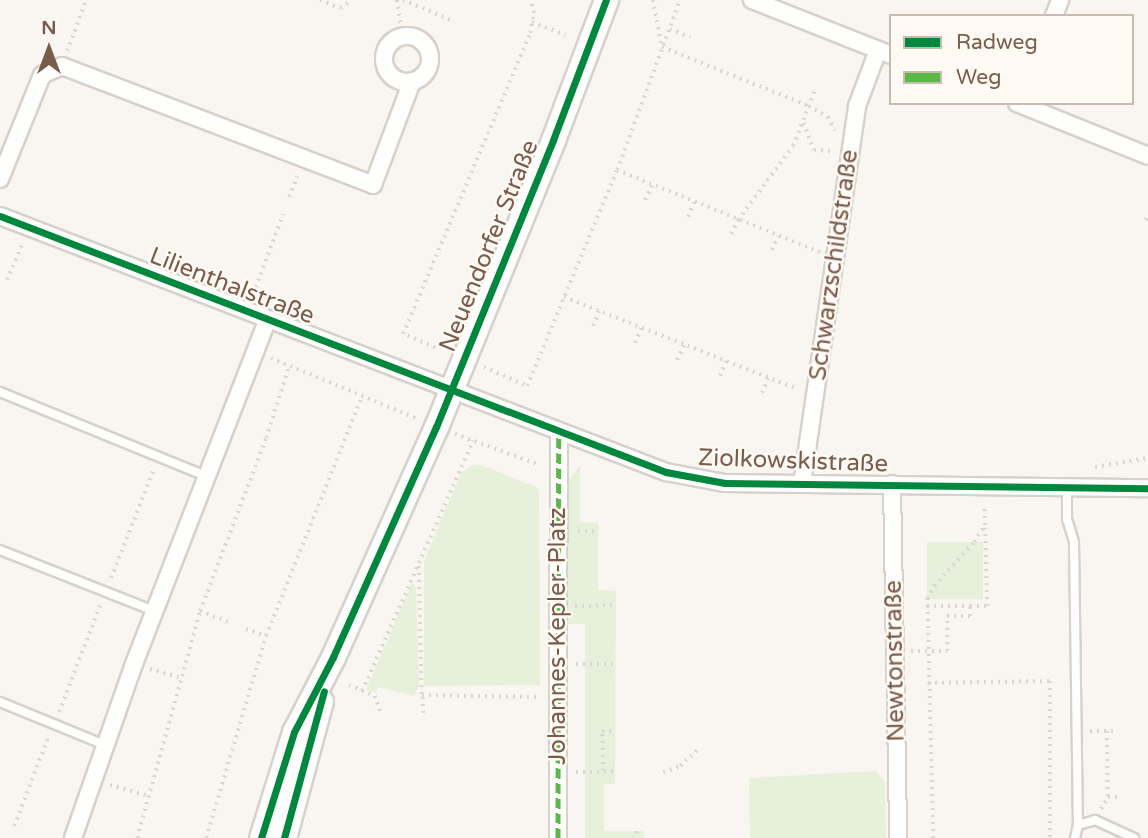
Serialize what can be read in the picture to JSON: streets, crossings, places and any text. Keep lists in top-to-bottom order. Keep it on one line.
{"streets":{"street":["Neuendorfer Straße","Schwarzschildstraße","Lilienthalstraße","Ziolkowskistraße","Johannes-Kepler-Platz","Newtonstraße"]},"crossings":[["Neuendorfer Straße","Lilienthalstraße"],["Neuendorfer Straße","Ziolkowskistraße"],["Schwarzschildstraße","Ziolkowskistraße"],["Lilienthalstraße","Ziolkowskistraße"],["Ziolkowskistraße","Johannes-Kepler-Platz"],["Ziolkowskistraße","Newtonstraße"]],"legend":["Radweg","Weg"],"north":"top"}
